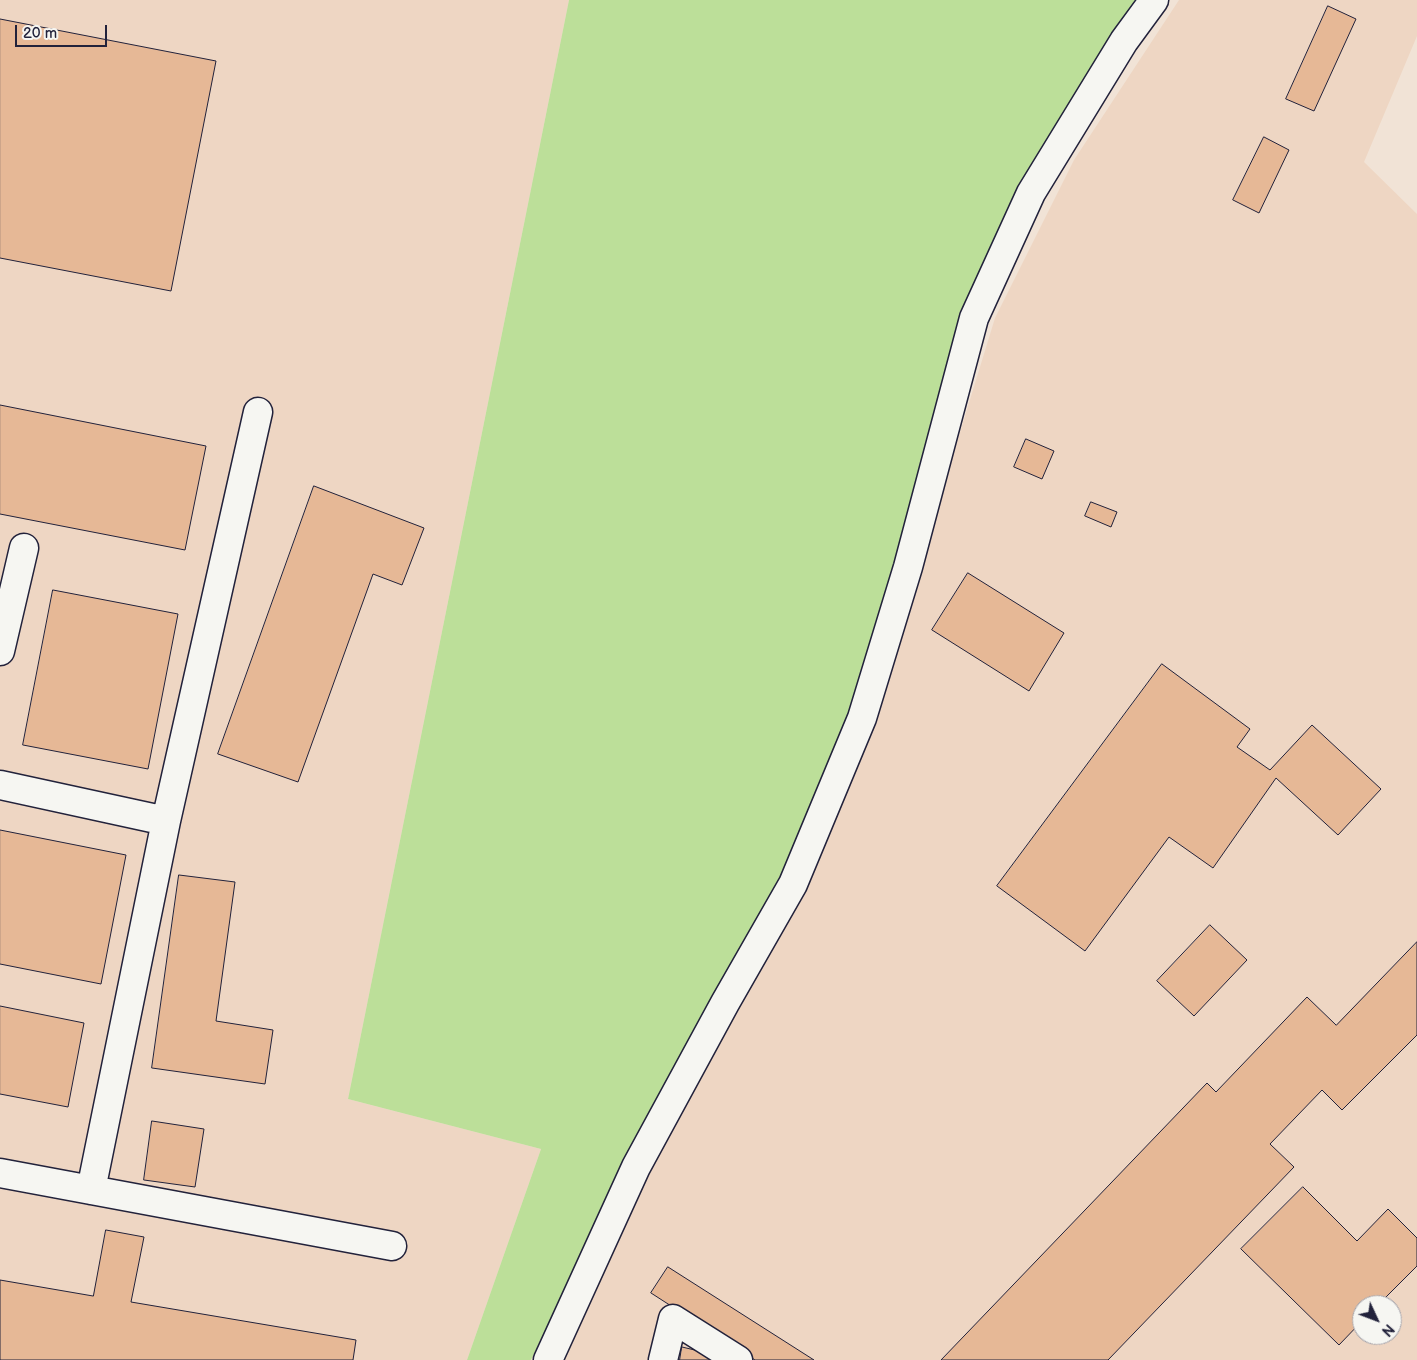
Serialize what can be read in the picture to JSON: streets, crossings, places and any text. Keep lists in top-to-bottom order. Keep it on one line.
{"scale_bar":"20 m","north":"bottom right"}
